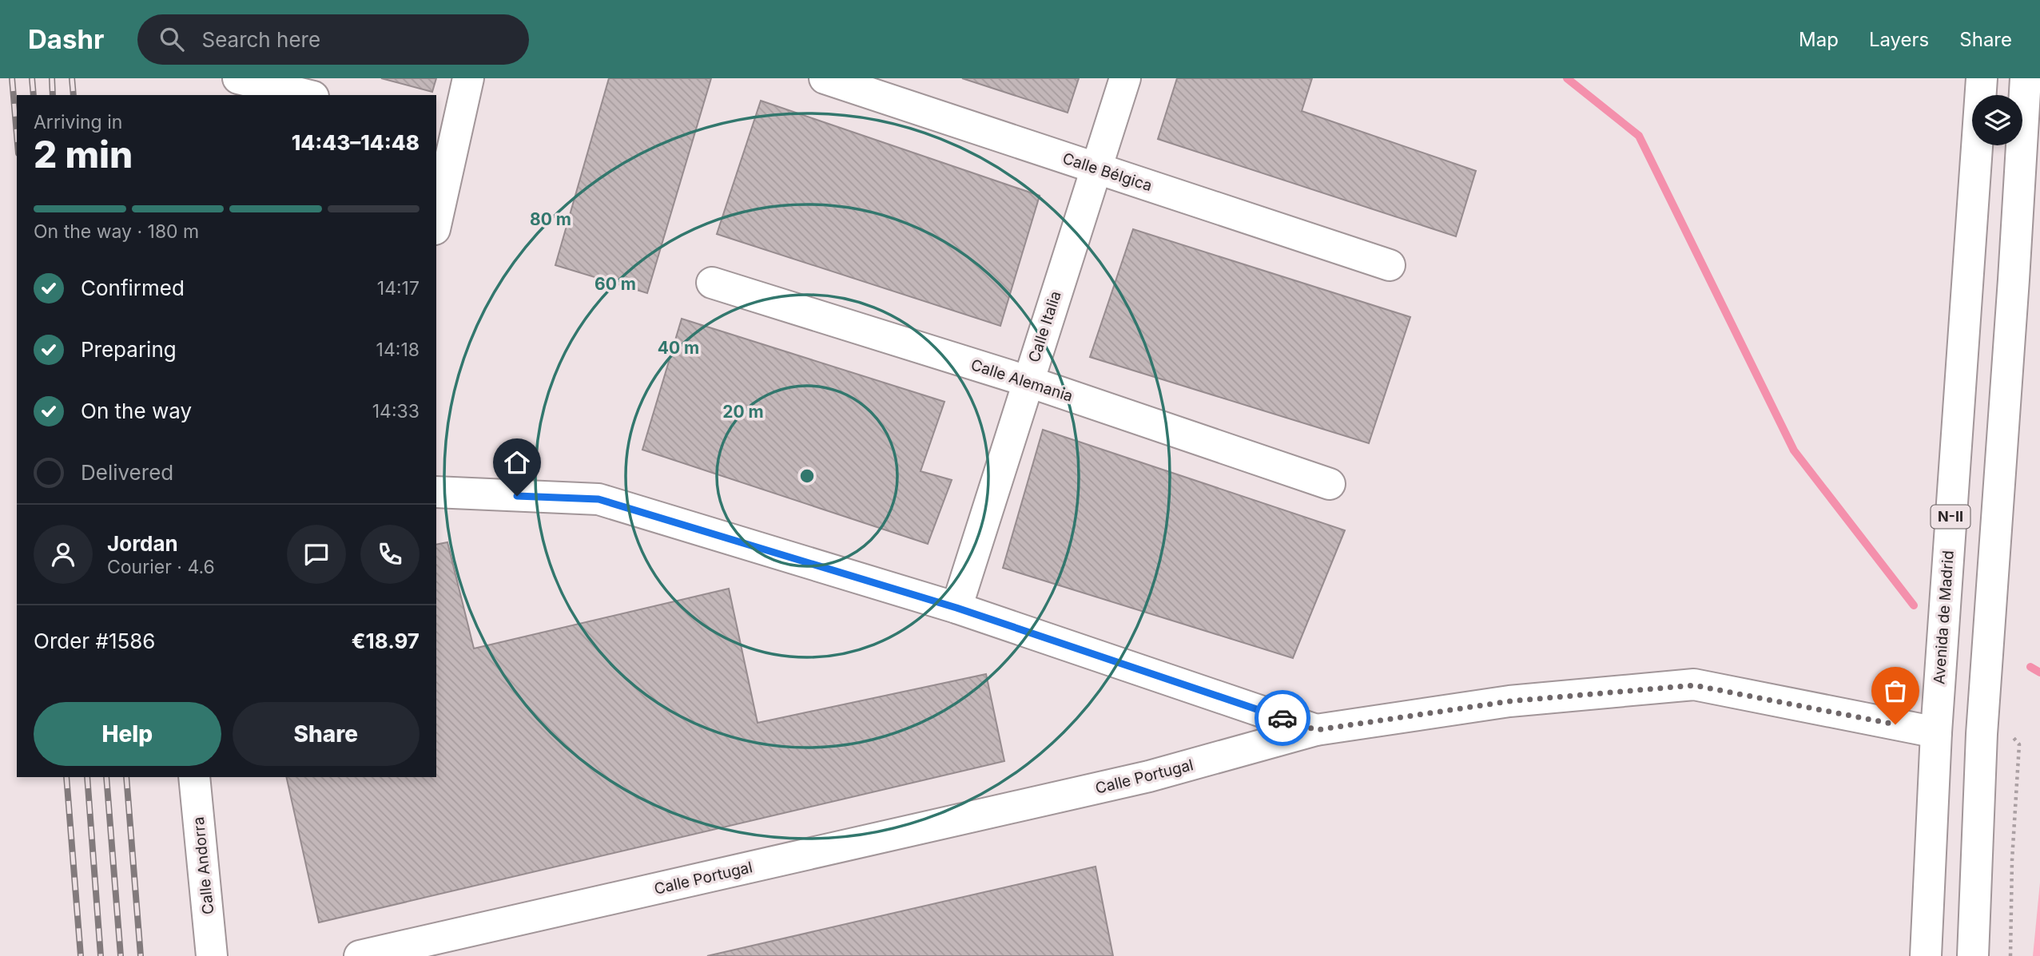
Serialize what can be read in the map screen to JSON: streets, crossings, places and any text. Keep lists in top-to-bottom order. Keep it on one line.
{"streets":{"main road":["Calle Bélgica","Calle Italia","Calle Alemania","N-II","Avenida de Madrid","Calle Portugal","Calle Andorra"]},"crossings":[["Calle Bélgica","Calle Italia"],["Calle Italia","Calle Alemania"],["Avenida de Madrid","Calle Portugal"]],"page":{"header":"Dashr","search":"Search here","nav":["Map","Layers","Share"],"heading":["2 min","Arriving in","14:43–14:48"],"panel":["Jordan","Courier · 4.6","Order #1586","€18.97"],"bar":"On the way · 180 m","list":[["Confirmed","14:17"],["Preparing","14:18"],["On the way","14:33"],"Delivered"],"buttons":["Help","Share"]},"rings":["80 m","60 m","40 m","20 m"]}
